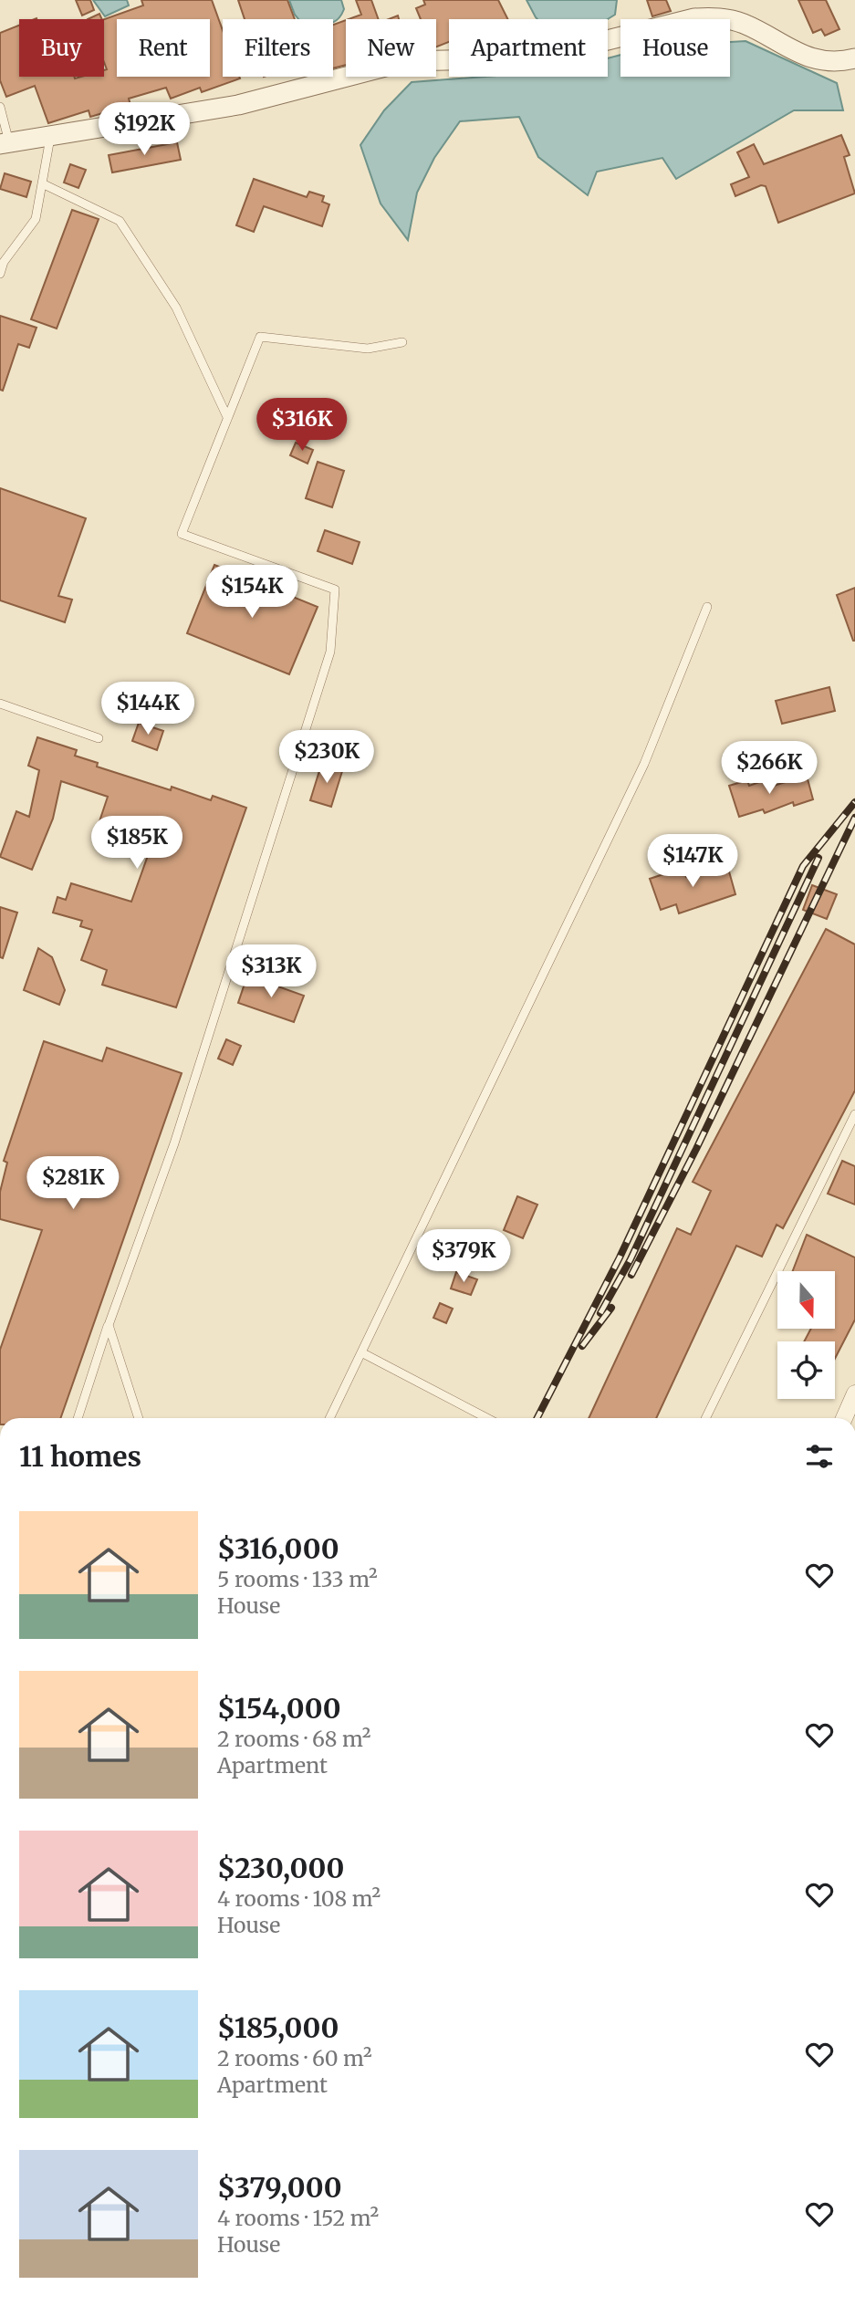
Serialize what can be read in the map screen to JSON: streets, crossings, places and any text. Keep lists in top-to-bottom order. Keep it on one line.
{"north":"bottom","page":{"chip":["Buy","Rent","Filters","New","Apartment","House"],"price":["$192K","$316K","$154K","$144K","$230K","$266K","$185K","$147K","$313K","$281K","$379K"],"heading":"11 homes","list":[{"name":"$316,000","note":"5 rooms · 133 m² · House"},{"name":"$154,000","note":"2 rooms · 68 m² · Apartment"},{"name":"$230,000","note":"4 rooms · 108 m² · House"},{"name":"$185,000","note":"2 rooms · 60 m² · Apartment"},{"name":"$379,000","note":"4 rooms · 152 m² · House"}]}}
